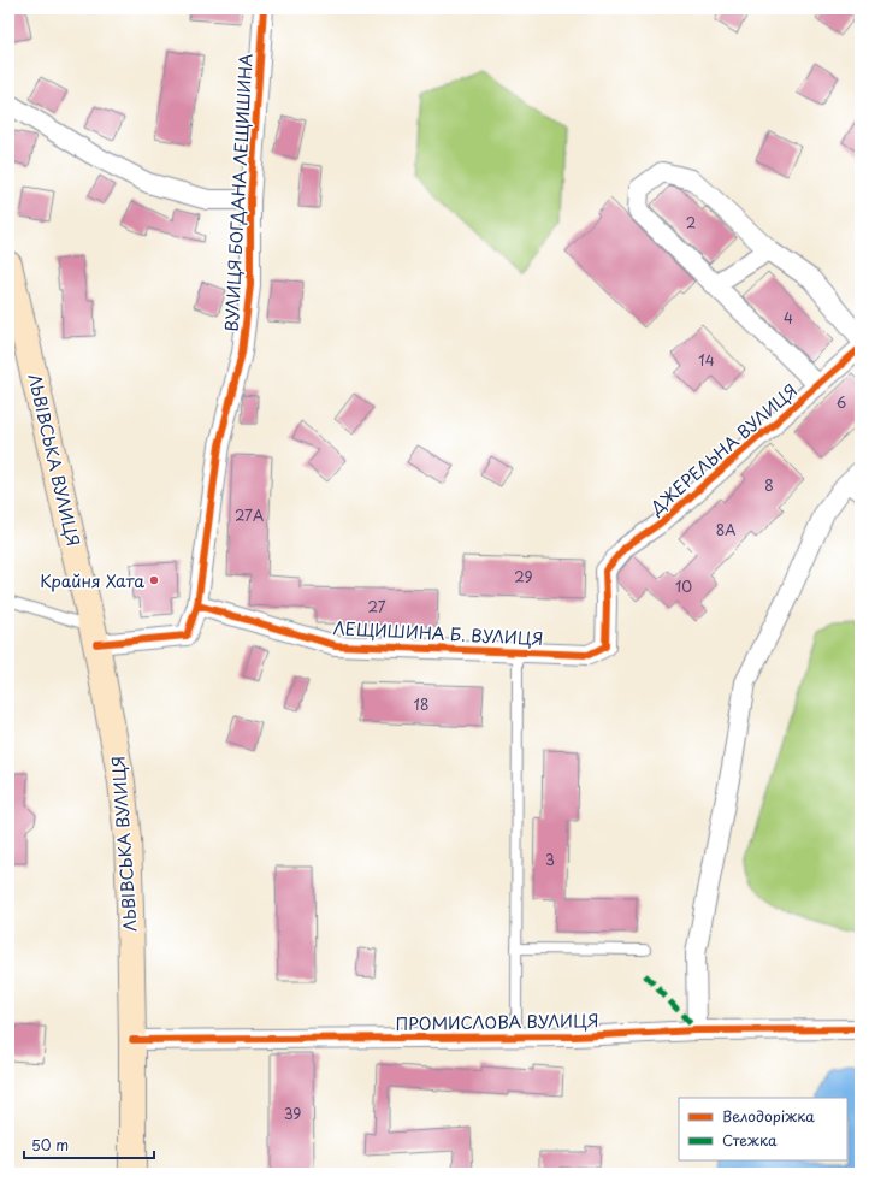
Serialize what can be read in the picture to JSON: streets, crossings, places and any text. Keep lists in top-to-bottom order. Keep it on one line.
{"streets":{"main road":["ЛЬВІВСЬКА ВУЛИЦЯ"],"street":["ВУЛИЦЯ БОГДАНА ЛЕЩИШИНА","ДЖЕРЕЛЬНА ВУЛИЦЯ","ЛЕЩИШИНА Б. ВУЛИЦЯ","ПРОМИСЛОВА ВУЛИЦЯ"]},"crossings":[["ВУЛИЦЯ БОГДАНА ЛЕЩИШИНА","ЛЕЩИШИНА Б. ВУЛИЦЯ"],["ДЖЕРЕЛЬНА ВУЛИЦЯ","ЛЕЩИШИНА Б. ВУЛИЦЯ"],["ЛЬВІВСЬКА ВУЛИЦЯ","ПРОМИСЛОВА ВУЛИЦЯ"]],"places":["Крайня Хата"],"house_numbers":["2","4","14","6","8","27А","8А","29","10","27","18","3","39"],"legend":["Велодоріжка","Стежка"],"scale_bar":"50 m"}
